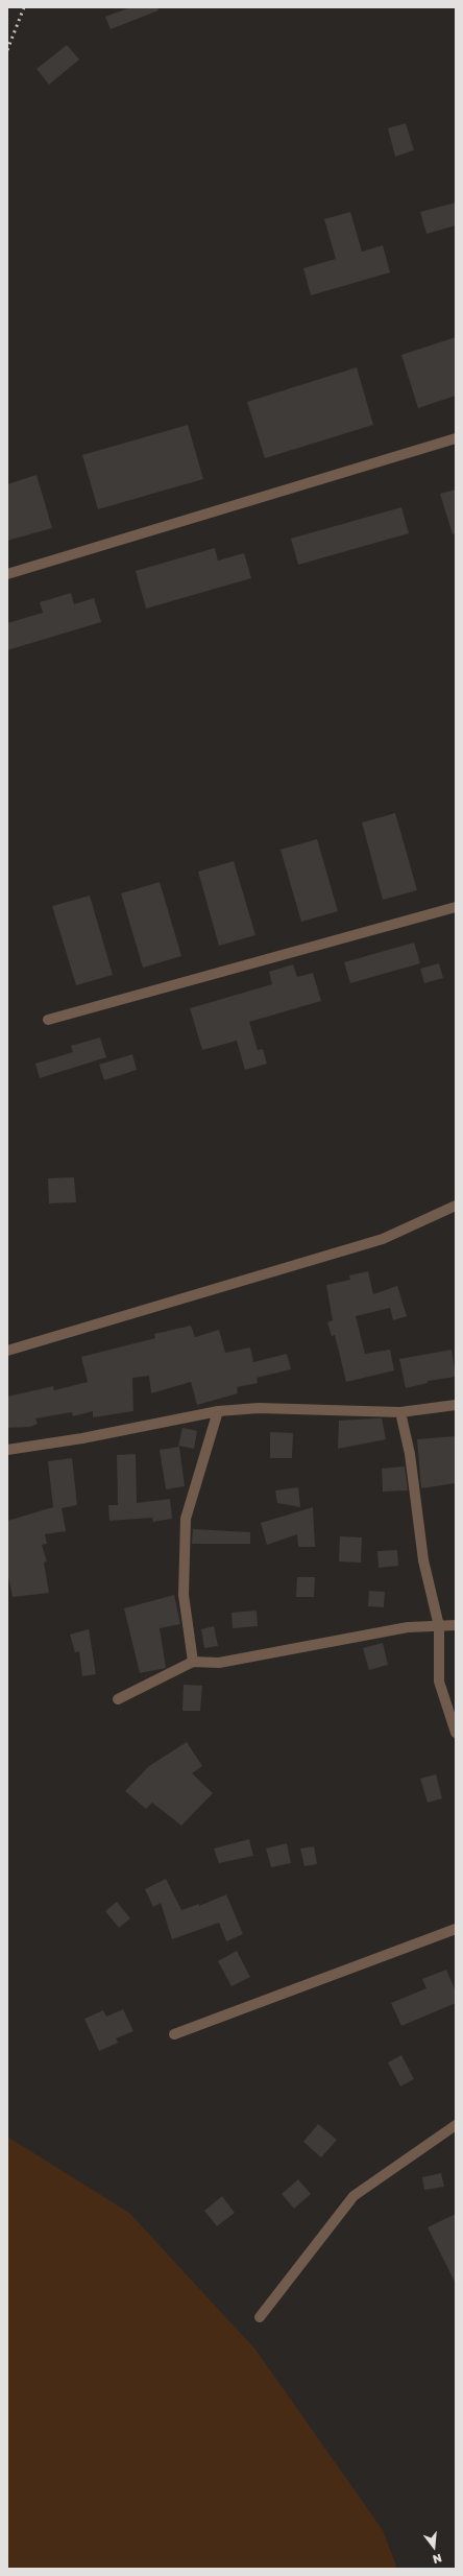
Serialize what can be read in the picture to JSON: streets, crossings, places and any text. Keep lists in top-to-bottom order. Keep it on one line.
{"north":"bottom"}
